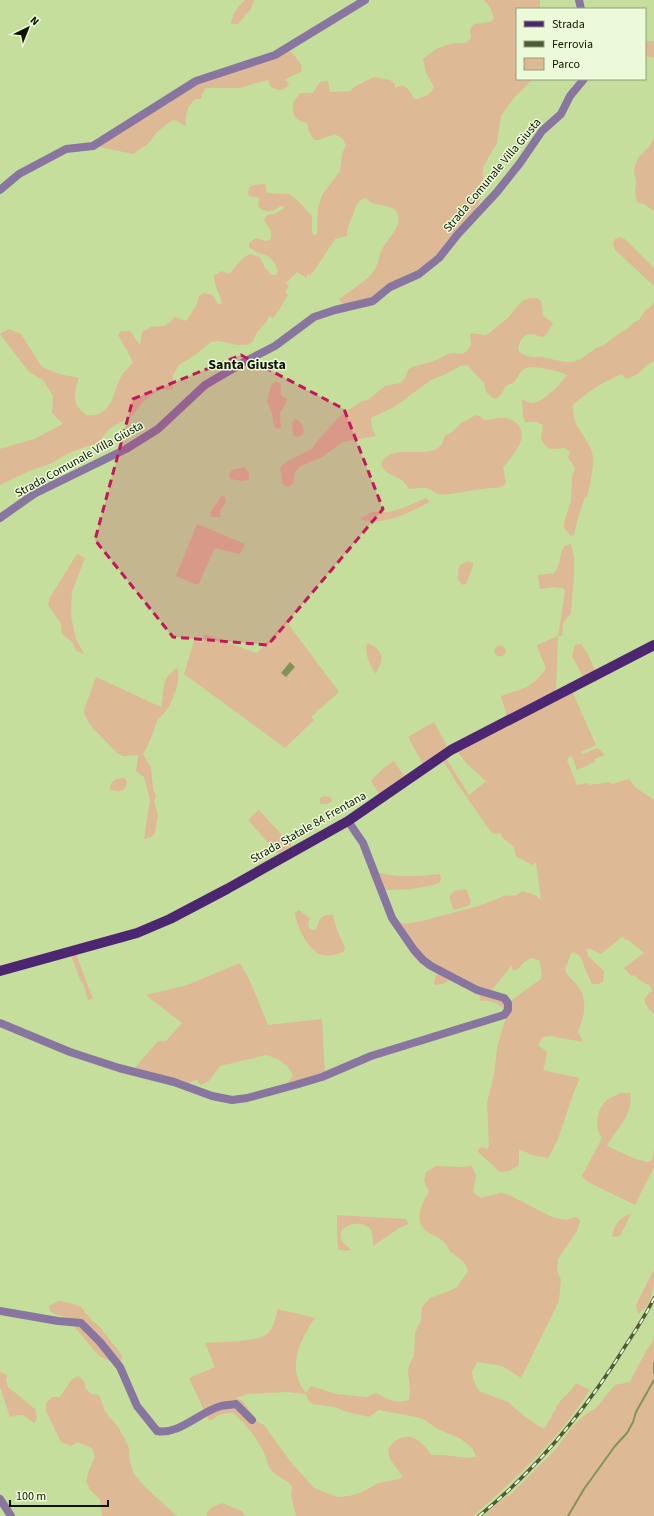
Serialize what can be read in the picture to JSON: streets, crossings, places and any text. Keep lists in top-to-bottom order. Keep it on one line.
{"streets":{"main road":["Strada Statale 84 Frentana"],"street":["Strada Comunale Villa Giusta"]},"districts":["Santa Giusta"],"legend":["Strada","Ferrovia","Parco"],"scale_bar":"100 m","north":"top right"}
